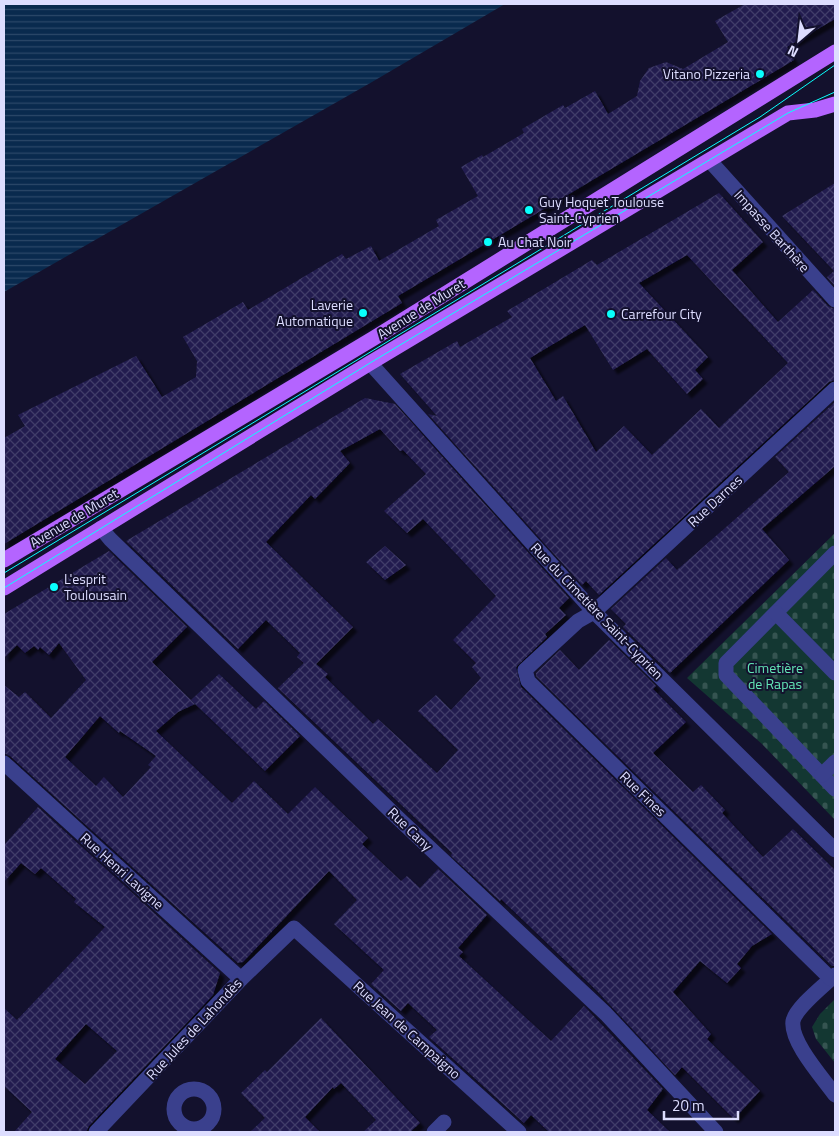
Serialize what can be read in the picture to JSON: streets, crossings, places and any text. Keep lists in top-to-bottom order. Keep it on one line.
{"streets":{"main road":["Avenue de Muret"],"street":["Impasse Barthère","Rue Darnes","Rue du Cimetière Saint-Cyprien","Rue Fines","Rue Cany","Rue Henri Lavigne","Rue Jules de Lahondès","Rue Jean de Campaigno"]},"crossings":[["Impasse Barthère","Avenue de Muret"],["Avenue de Muret","Rue du Cimetière Saint-Cyprien"],["Avenue de Muret","Rue Cany"],["Rue Darnes","Rue du Cimetière Saint-Cyprien"],["Rue Darnes","Rue Fines"],["Rue du Cimetière Saint-Cyprien","Rue Fines"],["Rue Henri Lavigne","Rue Jules de Lahondès"],["Rue Jules de Lahondès","Rue Jean de Campaigno"]],"parks":["Cimetière de Rapas"],"places":["Vitano Pizzeria","Guy Hoquet Toulouse Saint-Cyprien","Au Chat Noir","Laverie Automatique","Carrefour City","L'esprit Toulousain"],"scale_bar":"20 m","north":"bottom left"}
